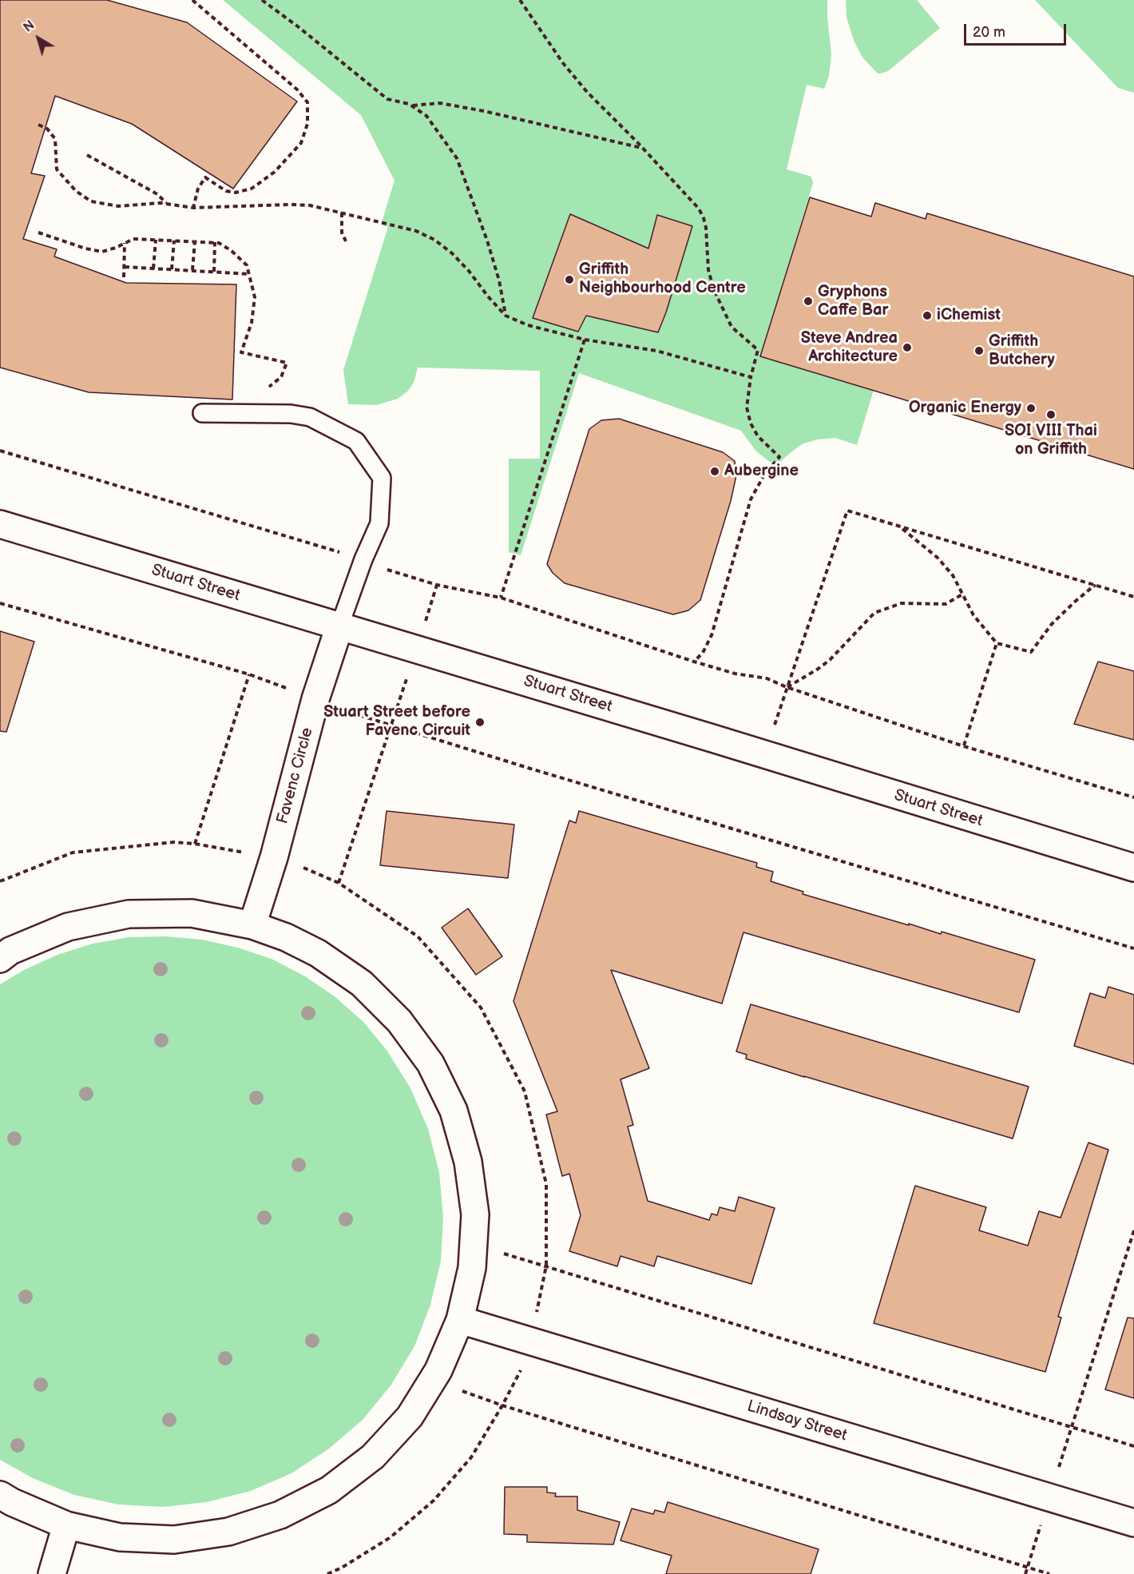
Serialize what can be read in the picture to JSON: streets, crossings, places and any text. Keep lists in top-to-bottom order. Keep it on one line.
{"streets":{"street":["Stuart Street","Favenc Circle","Lindsay Street"]},"crossings":[["Stuart Street","Favenc Circle"]],"places":["Griffith Neighbourhood Centre","Gryphons Caffe Bar","iChemist","Steve Andrea Architecture","Griffith Butchery","Organic Energy","SOI VIII Thai on Griffith","Aubergine","Stuart Street before Favenc Circuit"],"scale_bar":"20 m","north":"top left"}
